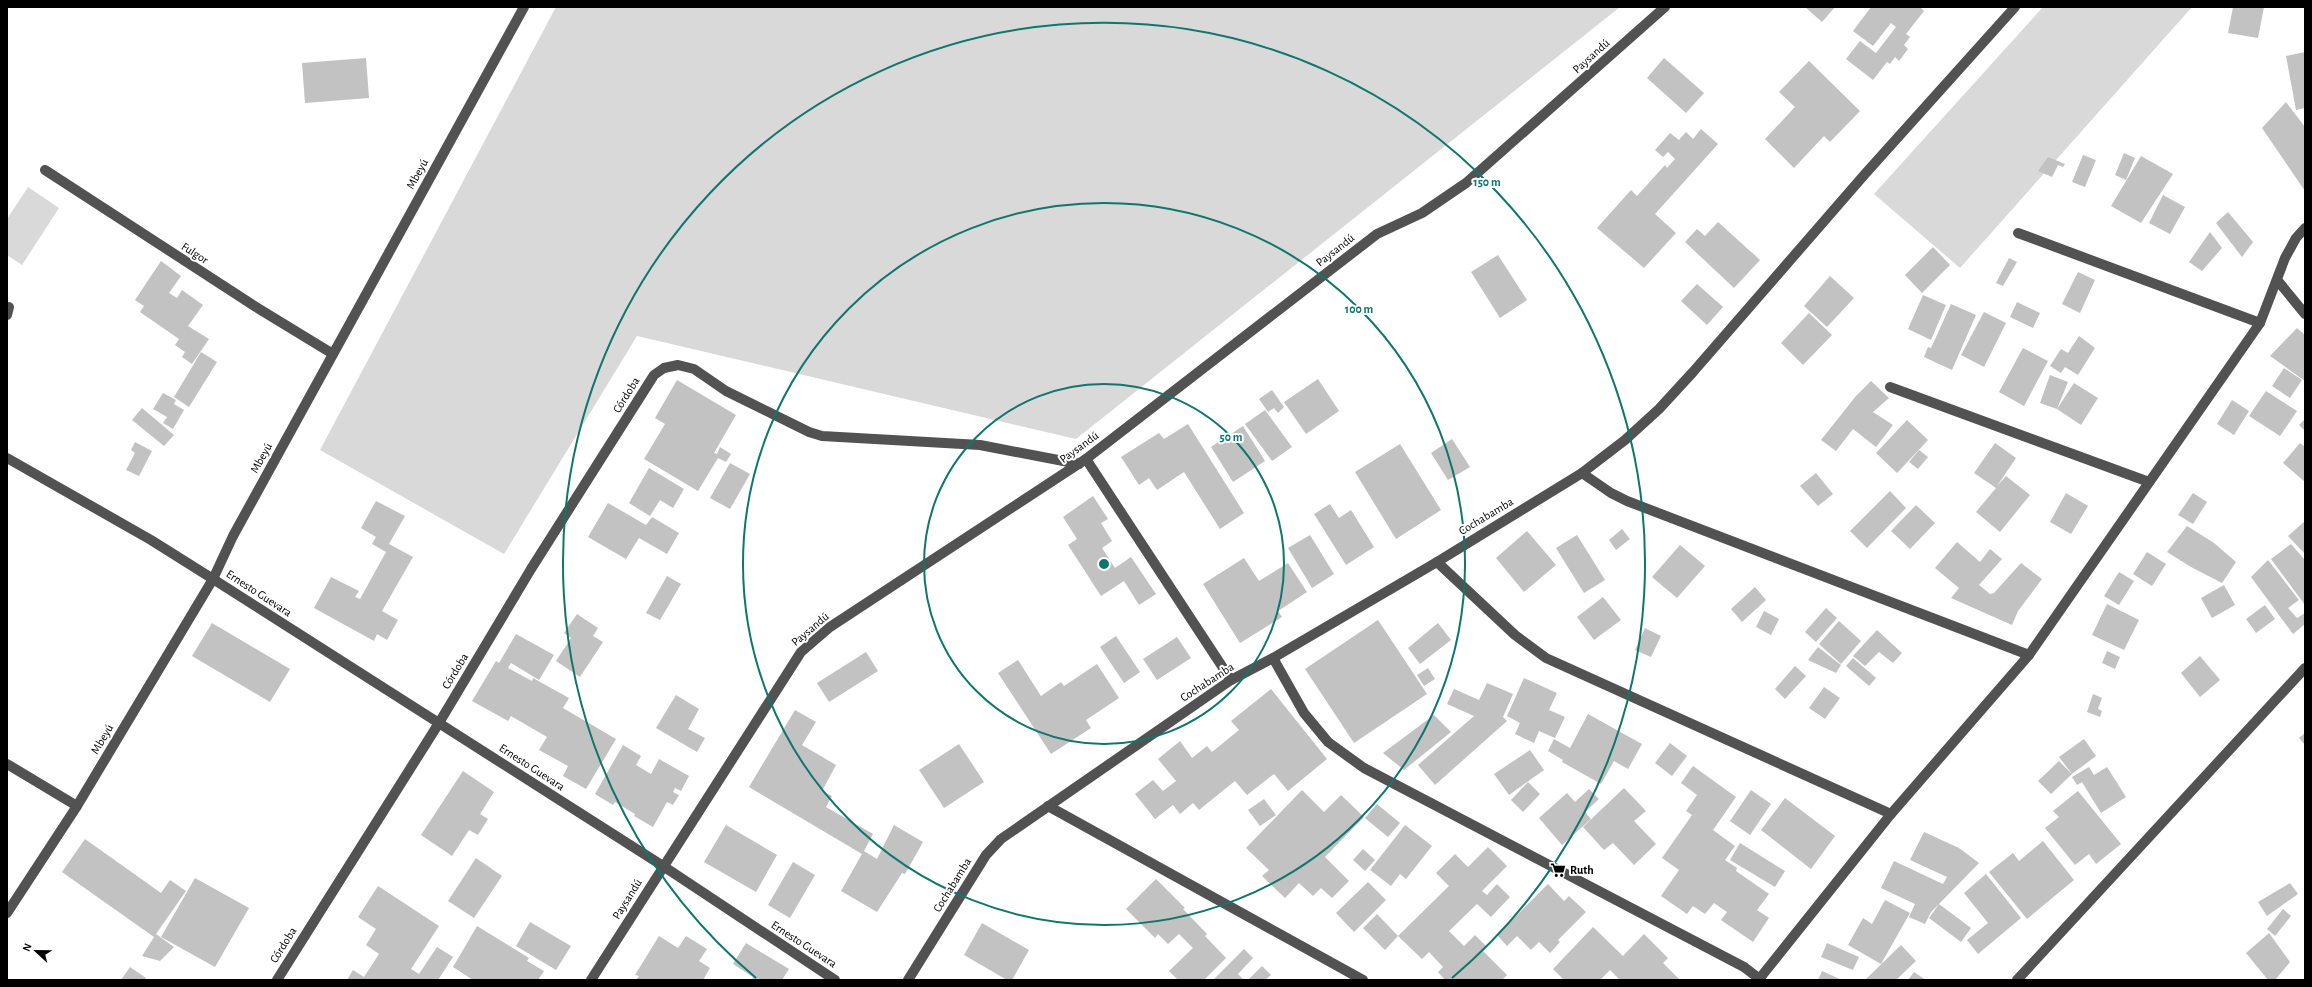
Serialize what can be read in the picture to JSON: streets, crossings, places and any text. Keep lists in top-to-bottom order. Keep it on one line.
{"streets":{"street":["Paysandú","Mbeyú","Fulgor","Córdoba","Cochabamba","Ernesto Guevara"]},"crossings":[["Paysandú","Córdoba"],["Paysandú","Ernesto Guevara"],["Mbeyú","Fulgor"],["Mbeyú","Ernesto Guevara"],["Córdoba","Ernesto Guevara"]],"places":{"supermarket":["Ruth"]},"north":"left","rings":["150 m","100 m","50 m"]}
